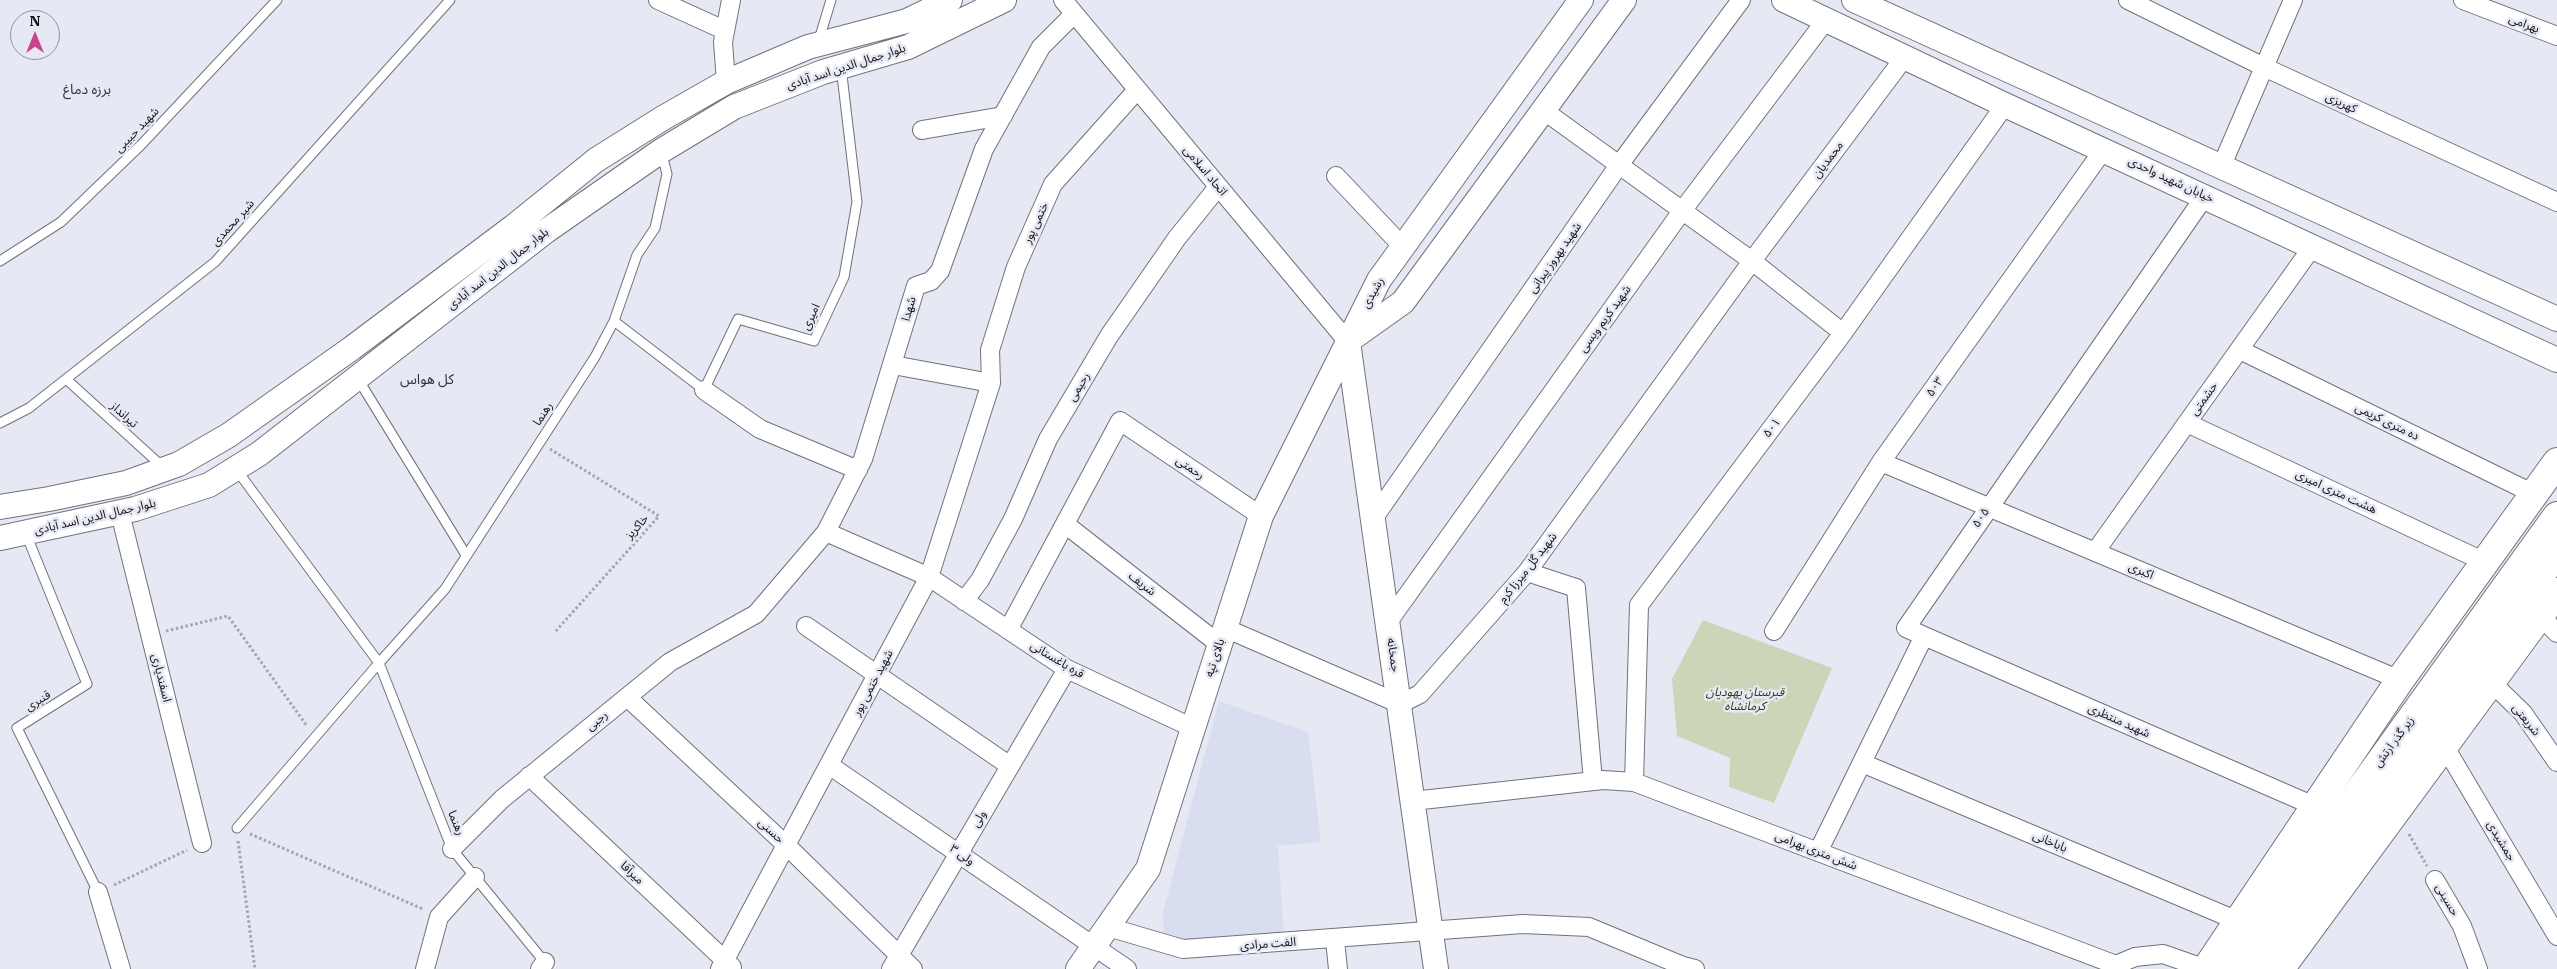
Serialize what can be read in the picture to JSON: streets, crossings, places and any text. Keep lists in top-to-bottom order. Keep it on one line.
{"streets":{"main road":["بلوار جمال الدین اسد آبادی","خیابان شهید واحدی","رشیدی","جمخانه","بالای تپه","زیر گذر ارتش"],"street":["بهرامی","کهریزی","محمدیان","اتحاد اسلامی","ختمی پور","شهید بهروز پیرانی","شهدا","شهید کریم ویسی","رحیمی","۵۰۳","حشمتی","ده متری کریمی","۵۰۱","رحمتی","هشت متری امیری","۵۰۵","شهید گل میرزا کرم","اکبری","شریف","قره باغستانی","اسفندیاری","شهید ختمی پور","شریعتی","رجبی","شهید منتظری","ولی","حسنی","جمشیدی","باباخانی","شش متری بهرامی","ولی ۳","میرآقا","حسینی","الفت مرادی"],"lane":["شهید حبیبی","شیر محمدی","امیری","رهنما","تیرانداز","قنبری"],"path":["خاکریز"]},"crossings":[["بلوار جمال الدین اسد آبادی","امیری"],["بلوار جمال الدین اسد آبادی","رهنما"],["بلوار جمال الدین اسد آبادی","تیرانداز"],["بلوار جمال الدین اسد آبادی","اسفندیاری"],["بلوار جمال الدین اسد آبادی","قنبری"],["محمدیان","خیابان شهید واحدی"],["محمدیان","شهید گل میرزا کرم"],["اتحاد اسلامی","ختمی پور"],["اتحاد اسلامی","رشیدی"],["اتحاد اسلامی","شهدا"],["اتحاد اسلامی","رحیمی"],["اتحاد اسلامی","جمخانه"],["اتحاد اسلامی","بالای تپه"],["خیابان شهید واحدی","شهید کریم ویسی"],["خیابان شهید واحدی","۵۰۳"],["خیابان شهید واحدی","حشمتی"],["خیابان شهید واحدی","۵۰۱"],["خیابان شهید واحدی","۵۰۵"],["شیر محمدی","تیرانداز"],["ختمی پور","شهید ختمی پور"],["شهید بهروز پیرانی","جمخانه"],["رشیدی","جمخانه"],["رشیدی","بالای تپه"],["شهدا","قره باغستانی"],["شهدا","رجبی"],["شهید کریم ویسی","جمخانه"],["رحیمی","قره باغستانی"],["۵۰۳","اکبری"],["حشمتی","ده متری کریمی"],["حشمتی","هشت متری امیری"],["حشمتی","اکبری"],["رهنما","خاکریز"],["رهنما","رجبی"],["۵۰۱","شش متری بهرامی"],["رحمتی","شریف"],["رحمتی","بالای تپه"],["۵۰۵","اکبری"],["۵۰۵","شهید منتظری"],["شهید گل میرزا کرم","جمخانه"],["شریف","بالای تپه"],["جمخانه","بالای تپه"],["جمخانه","شش متری بهرامی"],["جمخانه","الفت مرادی"],["بالای تپه","قره باغستانی"],["بالای تپه","ولی ۳"],["بالای تپه","الفت مرادی"],["قره باغستانی","شهید ختمی پور"],["قره باغستانی","ولی"],["شهید ختمی پور","حسنی"],["شهید ختمی پور","ولی ۳"],["شهید ختمی پور","میرآقا"],["رجبی","حسنی"],["رجبی","میرآقا"],["ولی","حسنی"],["ولی","ولی ۳"],["ولی ۳","الفت مرادی"]],"districts":["برزه دماغ","کل هواس"],"parks":["قبرستان یهودیان کرمانشاه"],"north":"top"}
